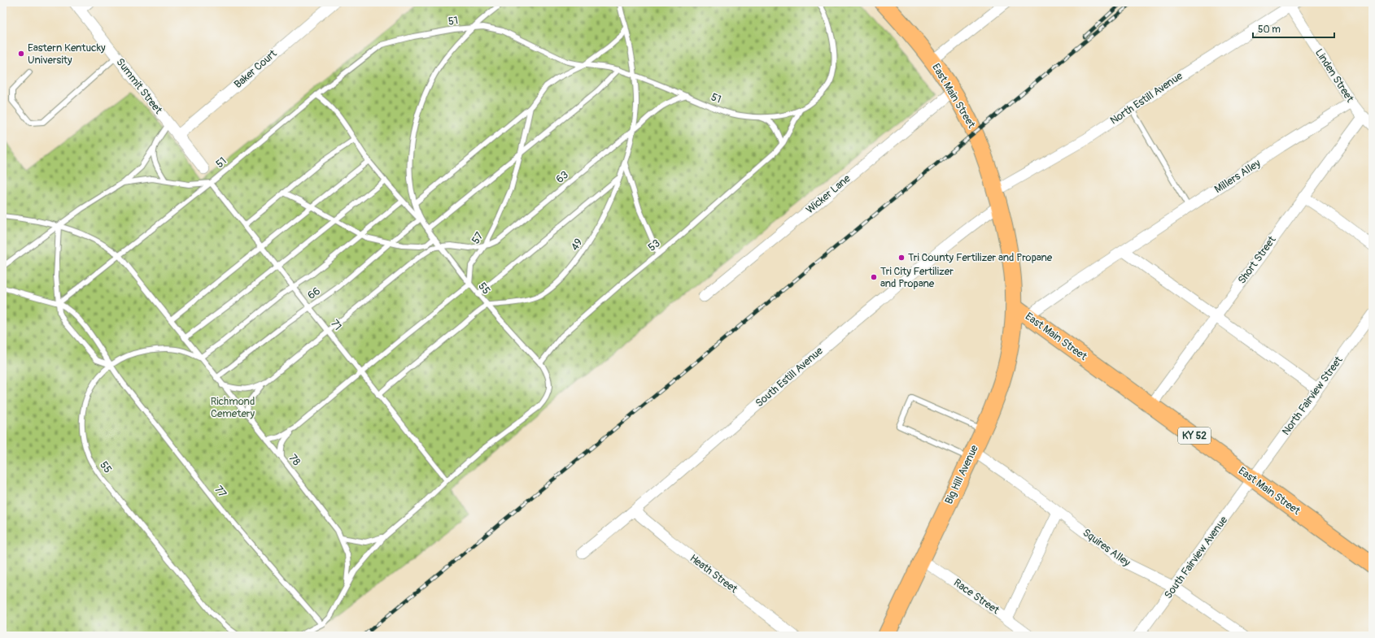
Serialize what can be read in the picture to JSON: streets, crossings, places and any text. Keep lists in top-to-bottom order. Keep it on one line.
{"streets":{"main road":["East Main Street","KY 52","Big Hill Avenue"],"street":["Baker Court","Linden Street","Summit Street","North Estill Avenue","Millers Alley","Wicker Lane","Short Street","South Estill Avenue","North Fairview Street","Squires Alley","South Fairview Avenue","Heath Street","Race Street"],"lane":["51","63","57","49","53","55","66","71","78","77"]},"crossings":[["51","63"],["51","57"],["51","49"],["51","53"],["51","55"],["51","71"],["51","78"],["51","77"],["Baker Court","Summit Street"],["Linden Street","North Estill Avenue"],["Linden Street","Millers Alley"],["Linden Street","Short Street"],["East Main Street","North Estill Avenue"],["East Main Street","Millers Alley"],["East Main Street","Wicker Lane"],["East Main Street","Short Street"],["East Main Street","South Estill Avenue"],["East Main Street","North Fairview Street"],["East Main Street","Big Hill Avenue"],["East Main Street","South Fairview Avenue"],["North Estill Avenue","South Estill Avenue"],["Millers Alley","Big Hill Avenue"],["63","57"],["63","49"],["63","55"],["57","49"],["57","55"],["49","55"],["53","55"],["55","71"],["55","78"],["55","77"],["66","71"],["66","78"],["South Estill Avenue","Heath Street"],["North Fairview Street","South Fairview Avenue"],["Big Hill Avenue","Squires Alley"],["Big Hill Avenue","Race Street"],["Squires Alley","South Fairview Avenue"]],"parks":["Richmond Cemetery"],"places":["Eastern Kentucky University","Tri County Fertilizer and Propane","Tri City Fertilizer and Propane"],"scale_bar":"50 m"}
